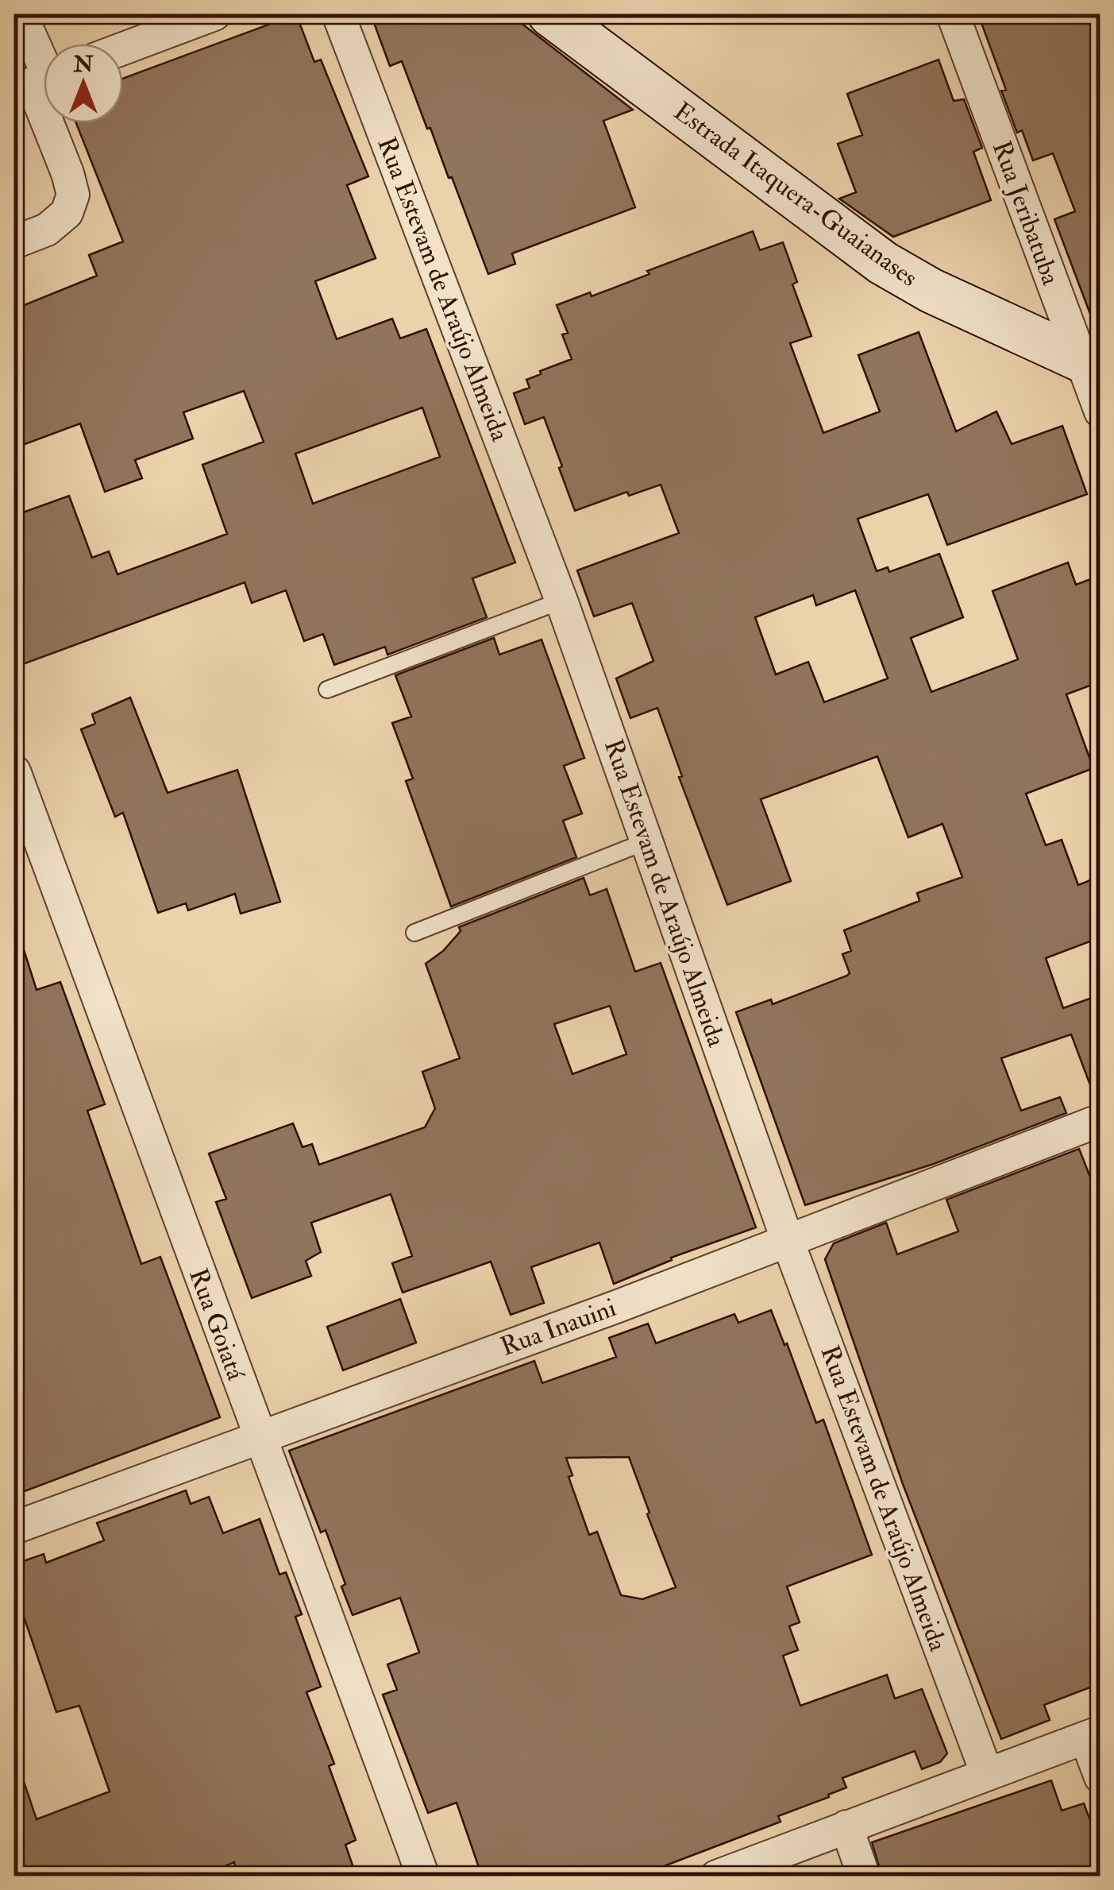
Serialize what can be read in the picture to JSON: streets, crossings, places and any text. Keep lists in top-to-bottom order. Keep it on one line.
{"streets":{"main road":["Estrada Itaquera-Guaianases"],"street":["Rua Jeribatuba","Rua Estevam de Araújo Almeida","Rua Goiatá","Rua Inauini"]},"crossings":[["Estrada Itaquera-Guaianases","Rua Jeribatuba"],["Rua Estevam de Araújo Almeida","Rua Inauini"],["Rua Goiatá","Rua Inauini"]],"north":"top"}
